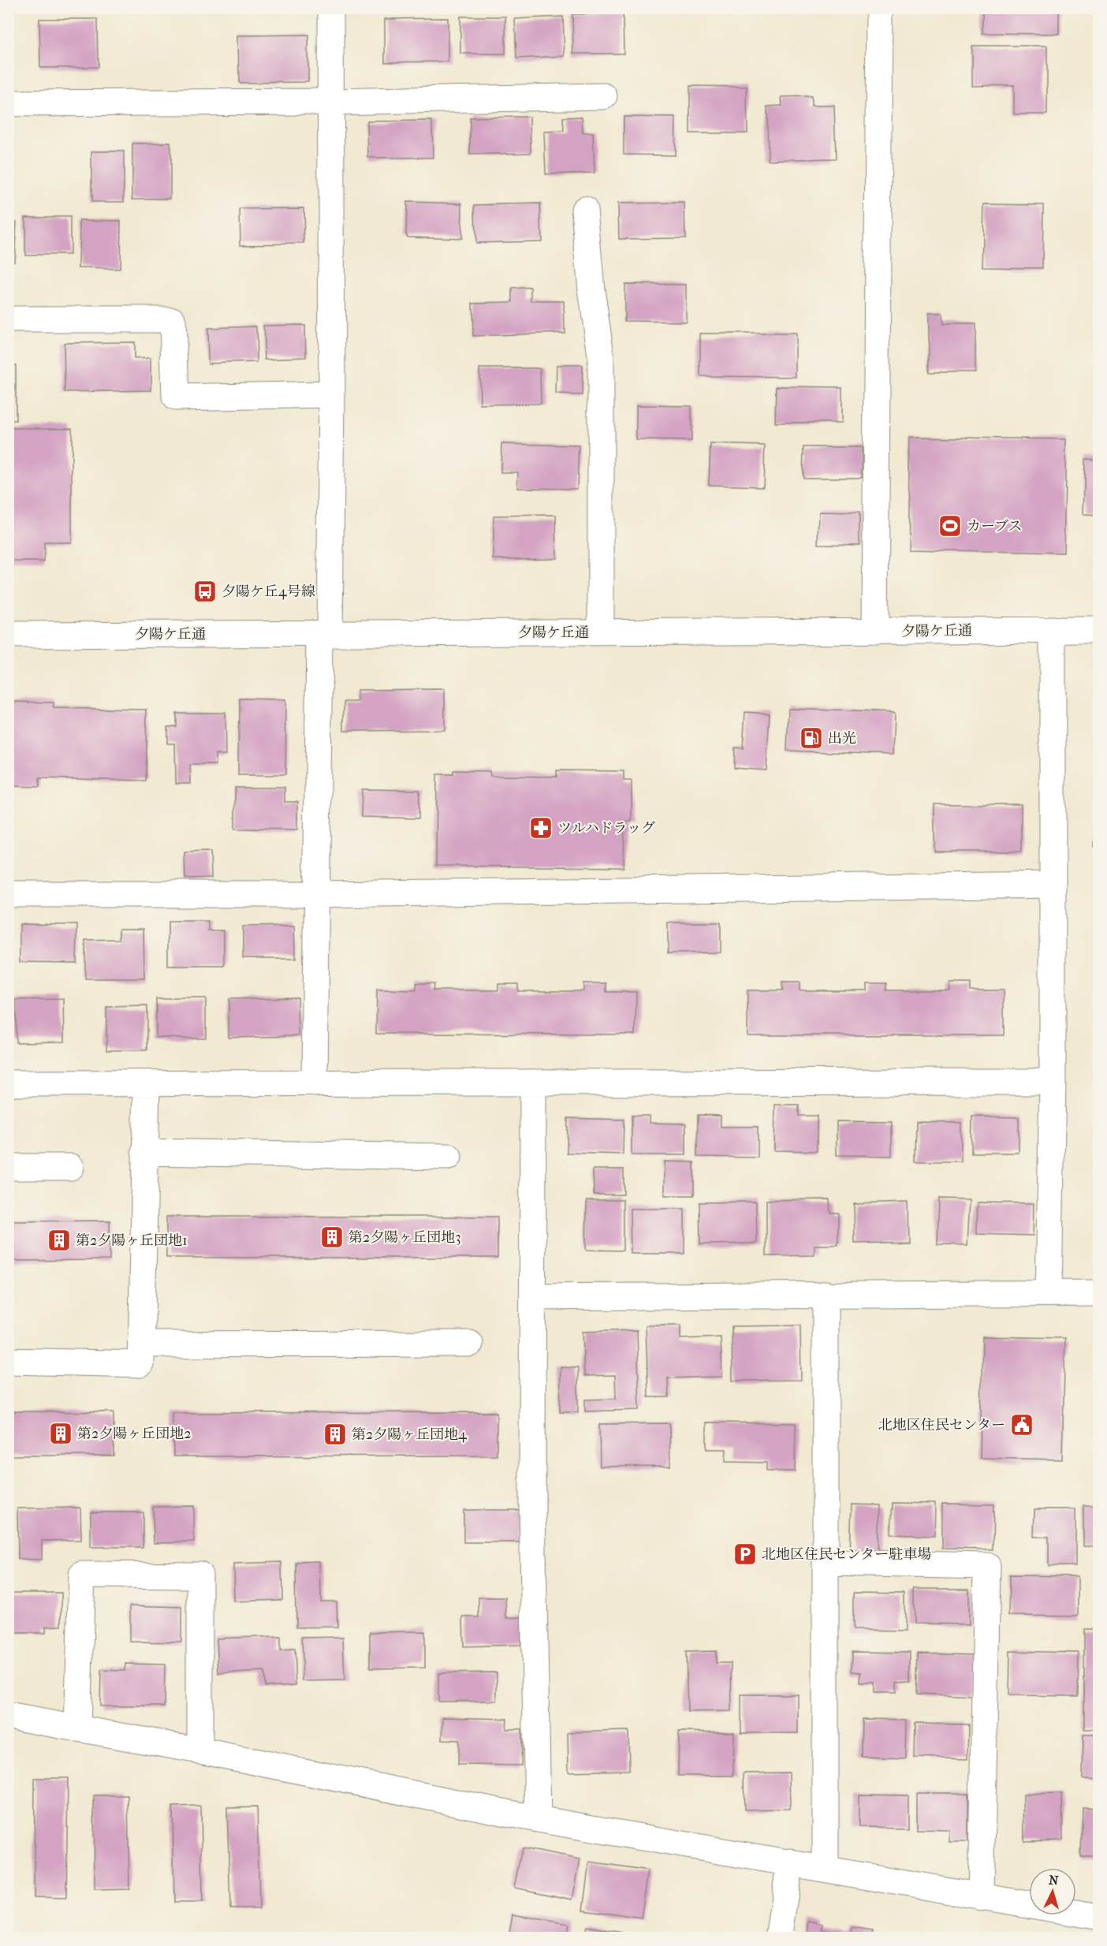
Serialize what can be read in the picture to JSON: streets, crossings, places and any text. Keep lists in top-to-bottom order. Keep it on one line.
{"streets":{"street":["夕陽ケ丘通"]},"places":{"sports":["カーブス"],"bus stop":["夕陽ケ丘4号線"],"fuel station":["出光"],"pharmacy":["ツルハドラッグ"],"building":["第2夕陽ヶ丘団地3","第2夕陽ヶ丘団地1","第2夕陽ヶ丘団地2","第2夕陽ヶ丘団地4"],"public building":["北地区住民センター"],"parking":["北地区住民センター駐車場"]},"north":"top"}
